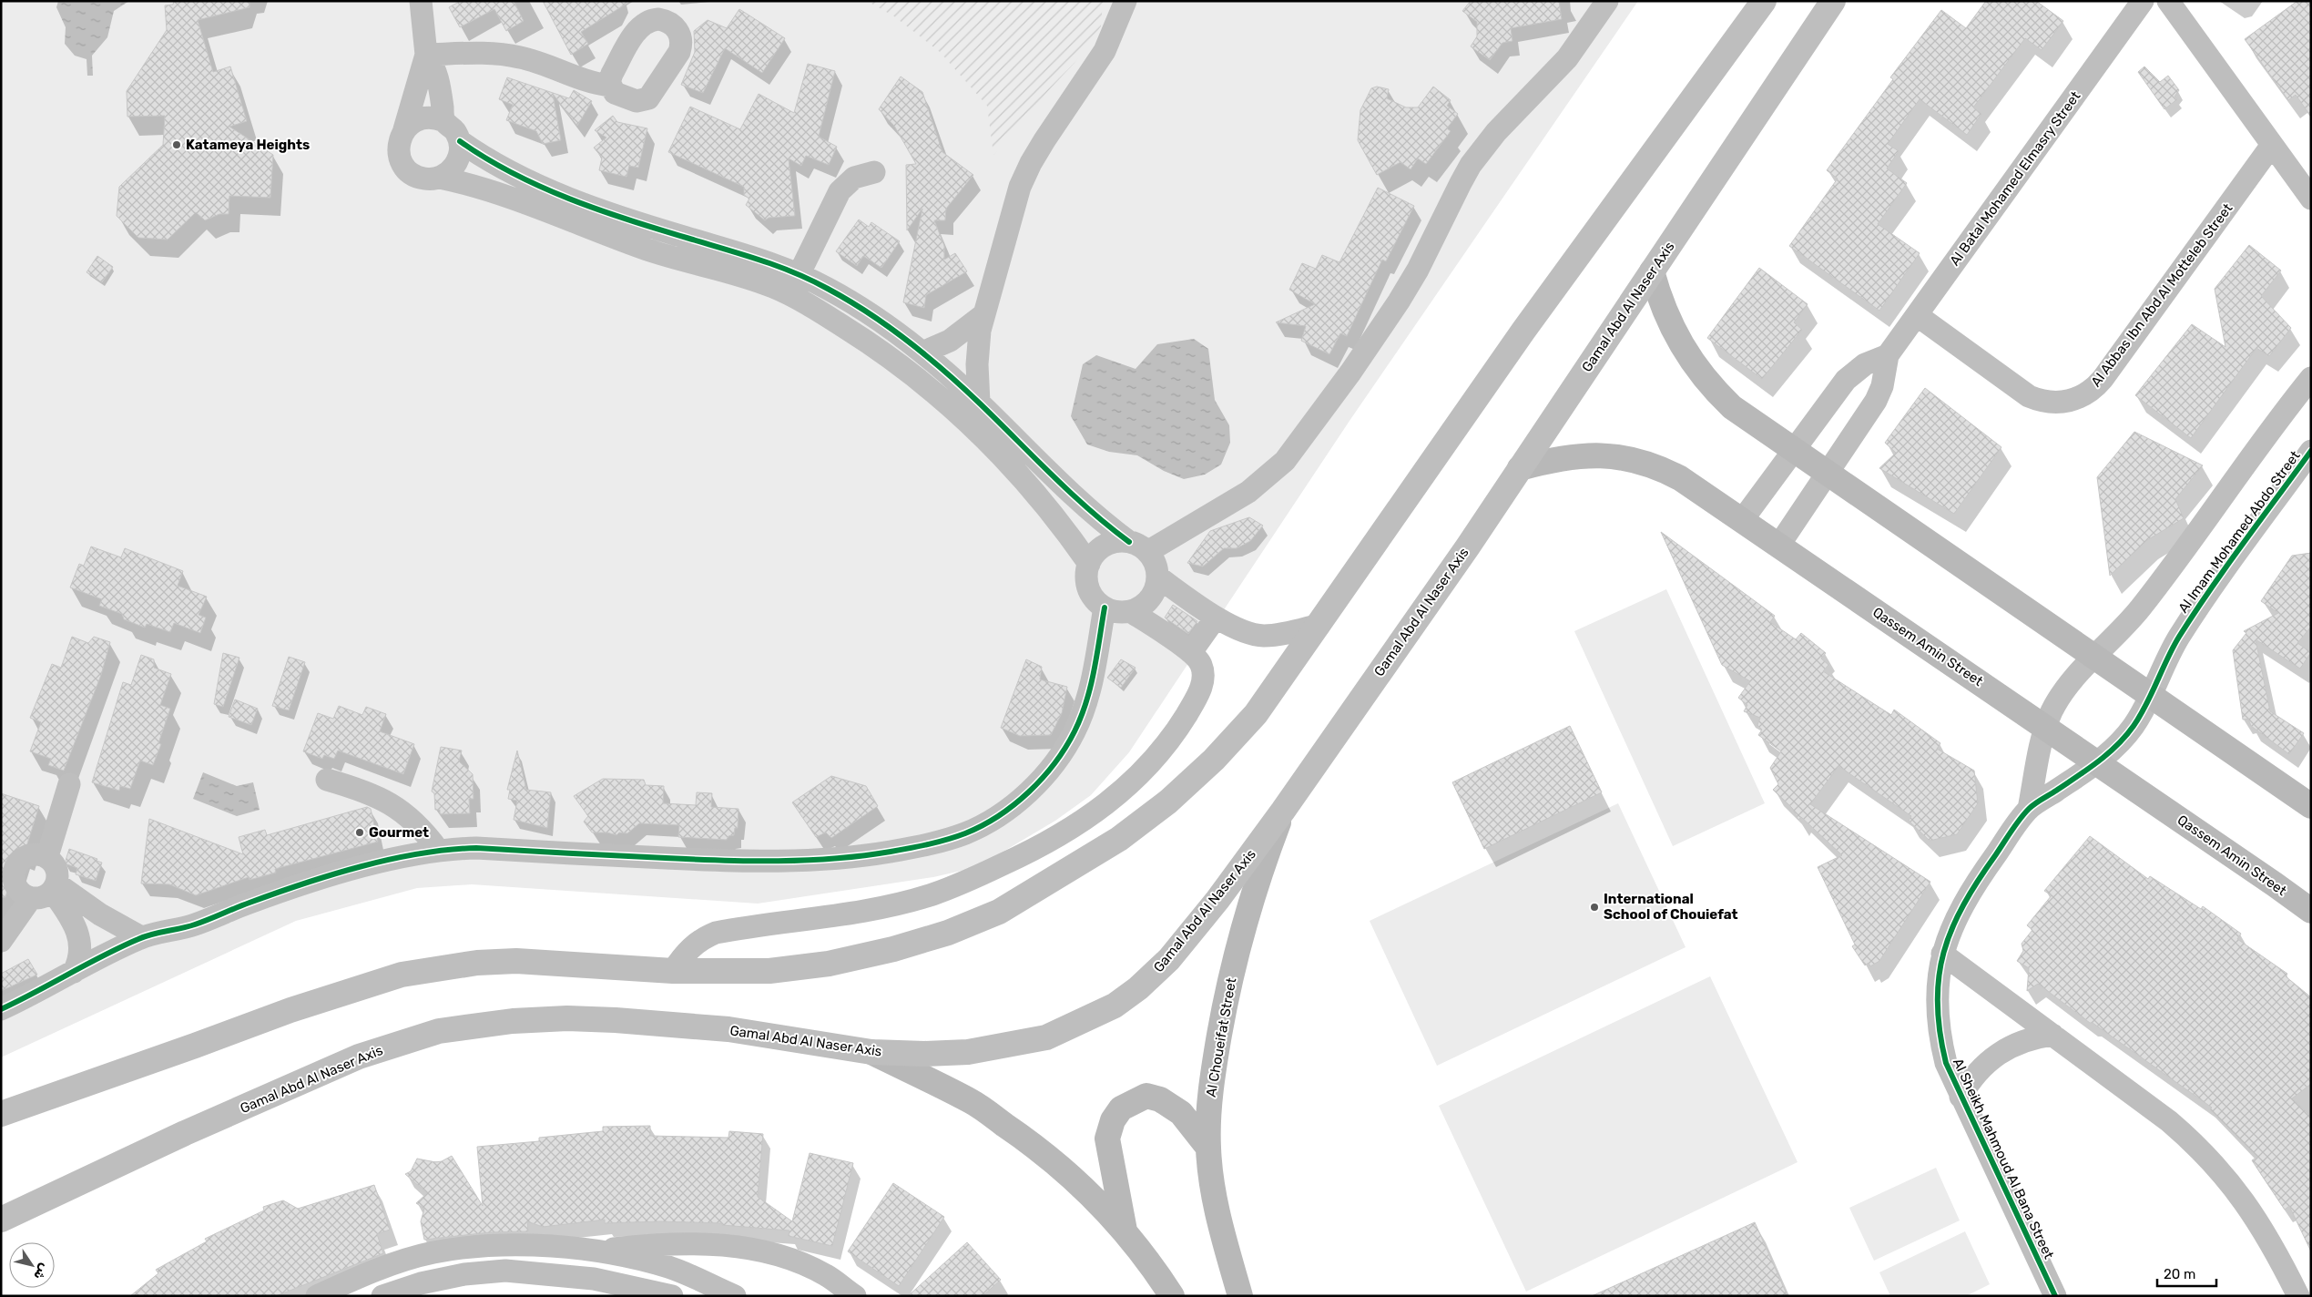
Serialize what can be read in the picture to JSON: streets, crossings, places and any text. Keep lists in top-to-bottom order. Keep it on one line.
{"streets":{"main road":["Gamal Abd Al Naser Axis","Qassem Amin Street","Al Choueifat Street"],"street":["Al Batal Mohamed Elmasry Street","Al Abbas Ibn Abd Al Motteleb Street","Al Imam Mohamed Abdo Street","Al Sheikh Mahmoud Al Bana Street"]},"crossings":[["Al Batal Mohamed Elmasry Street","Al Abbas Ibn Abd Al Motteleb Street"],["Al Batal Mohamed Elmasry Street","Qassem Amin Street"],["Gamal Abd Al Naser Axis","Qassem Amin Street"],["Gamal Abd Al Naser Axis","Al Choueifat Street"],["Al Imam Mohamed Abdo Street","Qassem Amin Street"],["Al Imam Mohamed Abdo Street","Al Sheikh Mahmoud Al Bana Street"],["Qassem Amin Street","Al Sheikh Mahmoud Al Bana Street"]],"places":["Katameya Heights","Gourmet","International School of Chouiefat"],"scale_bar":"20 m","north":"bottom right"}
